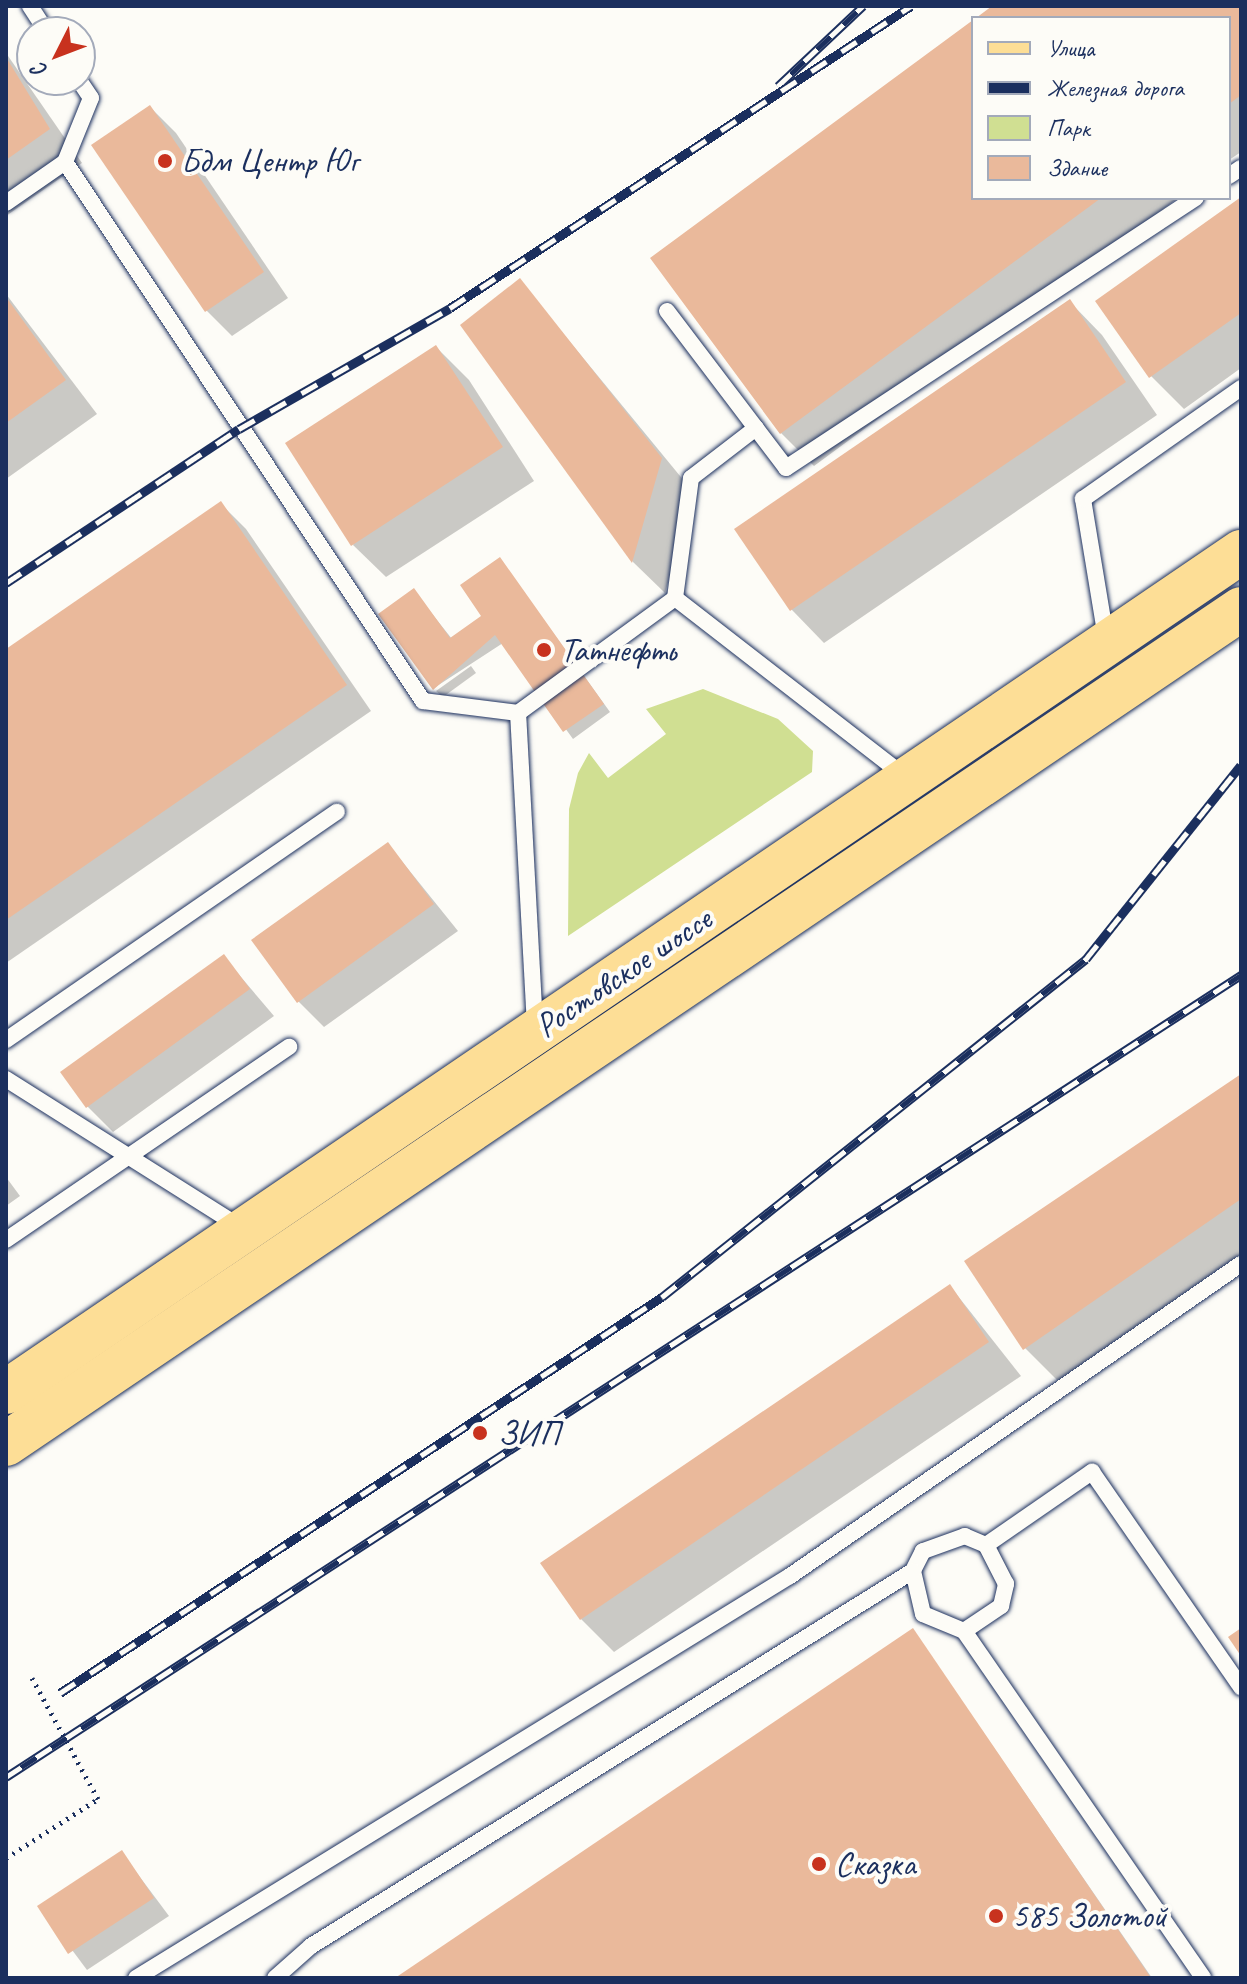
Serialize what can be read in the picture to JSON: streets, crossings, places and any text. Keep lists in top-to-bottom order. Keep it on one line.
{"streets":{"main road":["Ростовское шоссе"]},"places":["Бдм Центр Юг","Татнефть","ЗИП","Сказка","585 Золотой"],"legend":["Улица","Железная дорога","Парк","Здание"],"north":"bottom left"}
